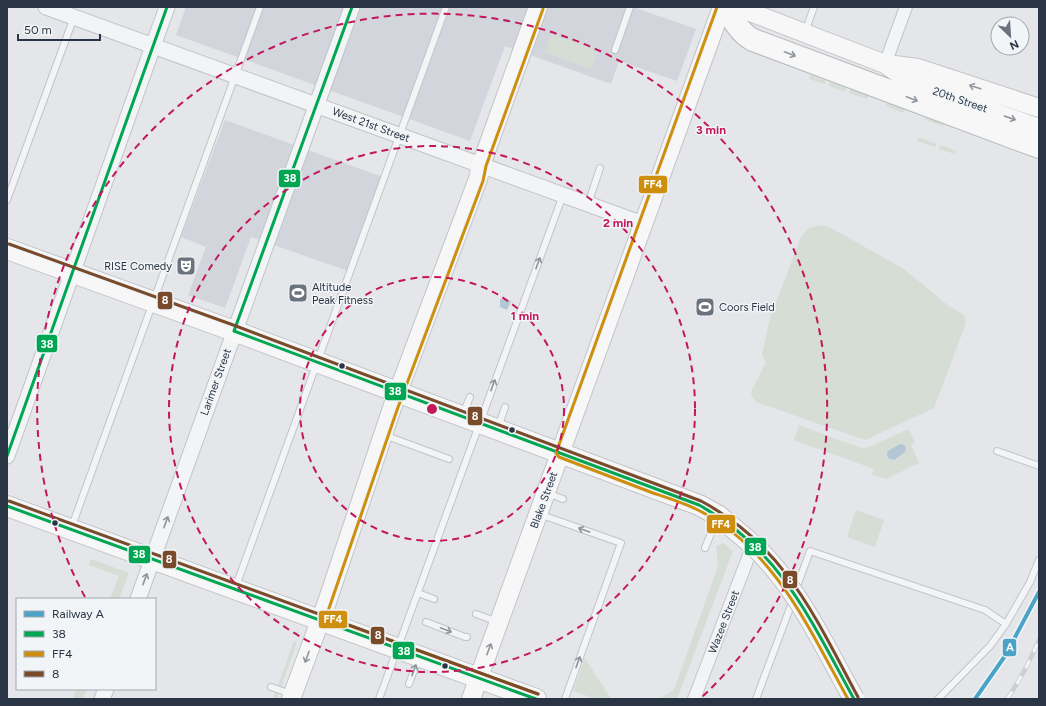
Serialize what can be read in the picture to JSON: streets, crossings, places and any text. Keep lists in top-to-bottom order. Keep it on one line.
{"streets":{"main road":["20th Street","Blake Street"],"street":["West 21st Street","Larimer Street","Wazee Street"]},"crossings":[["West 21st Street","Larimer Street"],["West 21st Street","Blake Street"]],"one_way":["Larimer Street"],"places":{"theatre":["RISE Comedy"],"sports":["Altitude Peak Fitness","Coors Field"]},"lines":["transit line 38","transit line FF4","transit line 8","rail line A"],"legend":["Railway A","38","FF4","8"],"scale_bar":"50 m","north":"bottom right","rings":["3 min","2 min","1 min"]}
